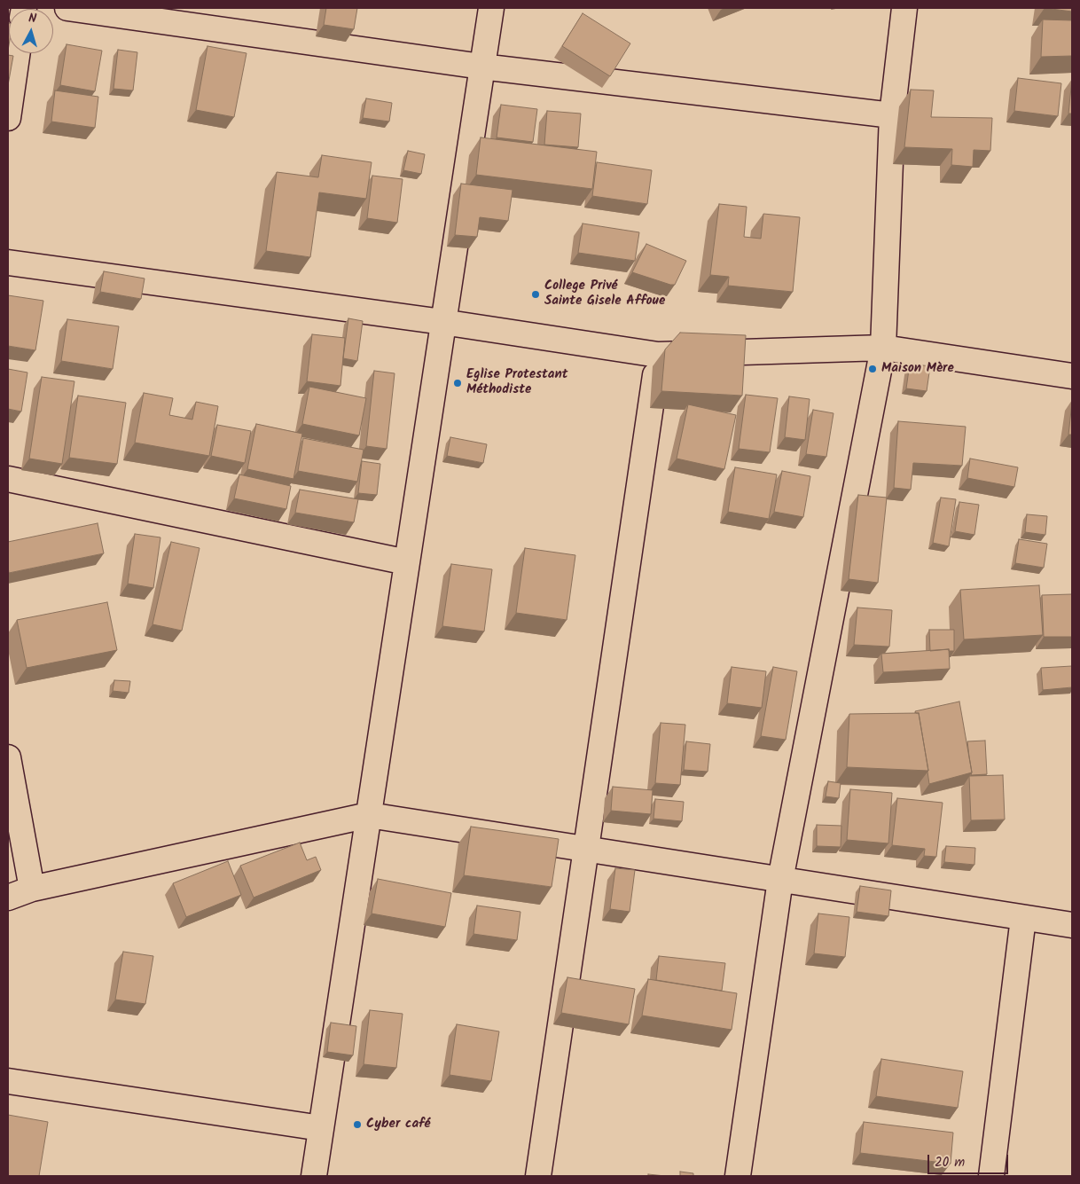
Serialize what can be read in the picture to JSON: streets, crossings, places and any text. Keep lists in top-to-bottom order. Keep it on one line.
{"places":["College Privé Sainte Gisele Affoue","Maison Mère","Eglise Protestant Méthodiste","Cyber café"],"scale_bar":"20 m","north":"top"}
